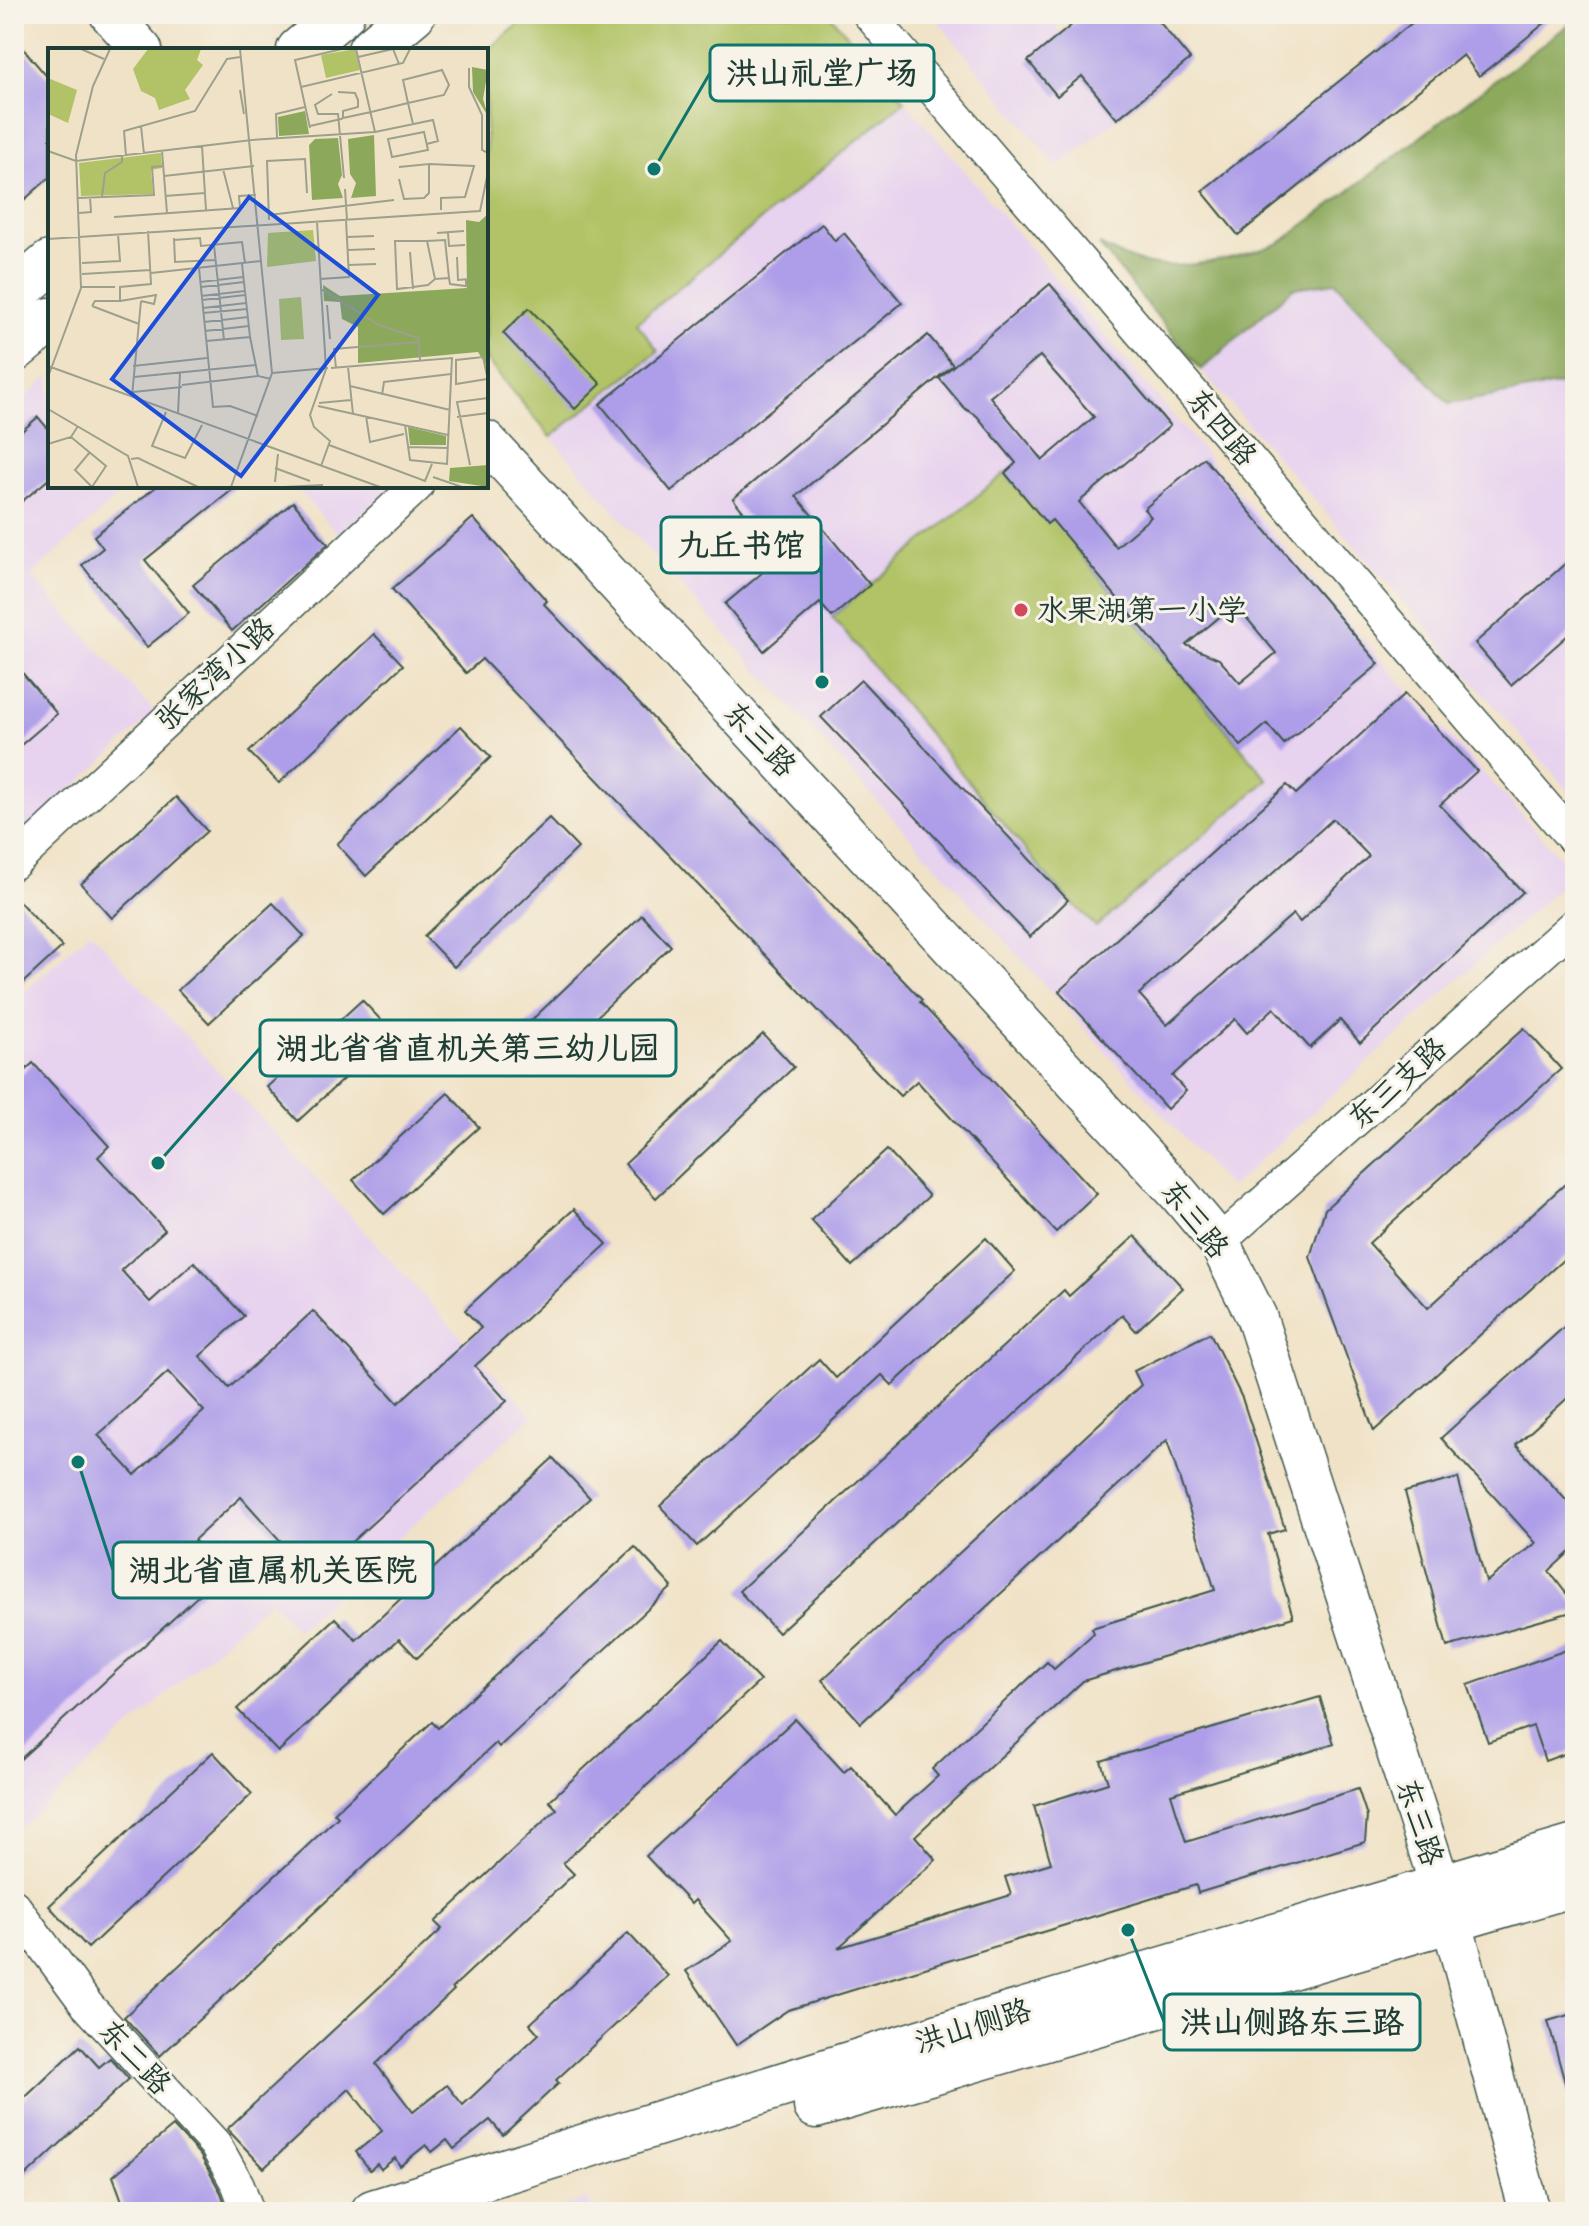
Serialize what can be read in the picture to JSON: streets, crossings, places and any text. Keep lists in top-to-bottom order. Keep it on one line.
{"streets":{"main road":["洪山侧路"],"street":["东四路","张家湾小路","东三路","东三支路","东二路"]},"crossings":[["东三路","东三支路"],["东三路","洪山侧路"]],"places":["洪山礼堂广场","水果湖第一小学","九丘书馆","湖北省省直机关第三幼儿园","湖北省直属机关医院","洪山侧路东三路"]}
